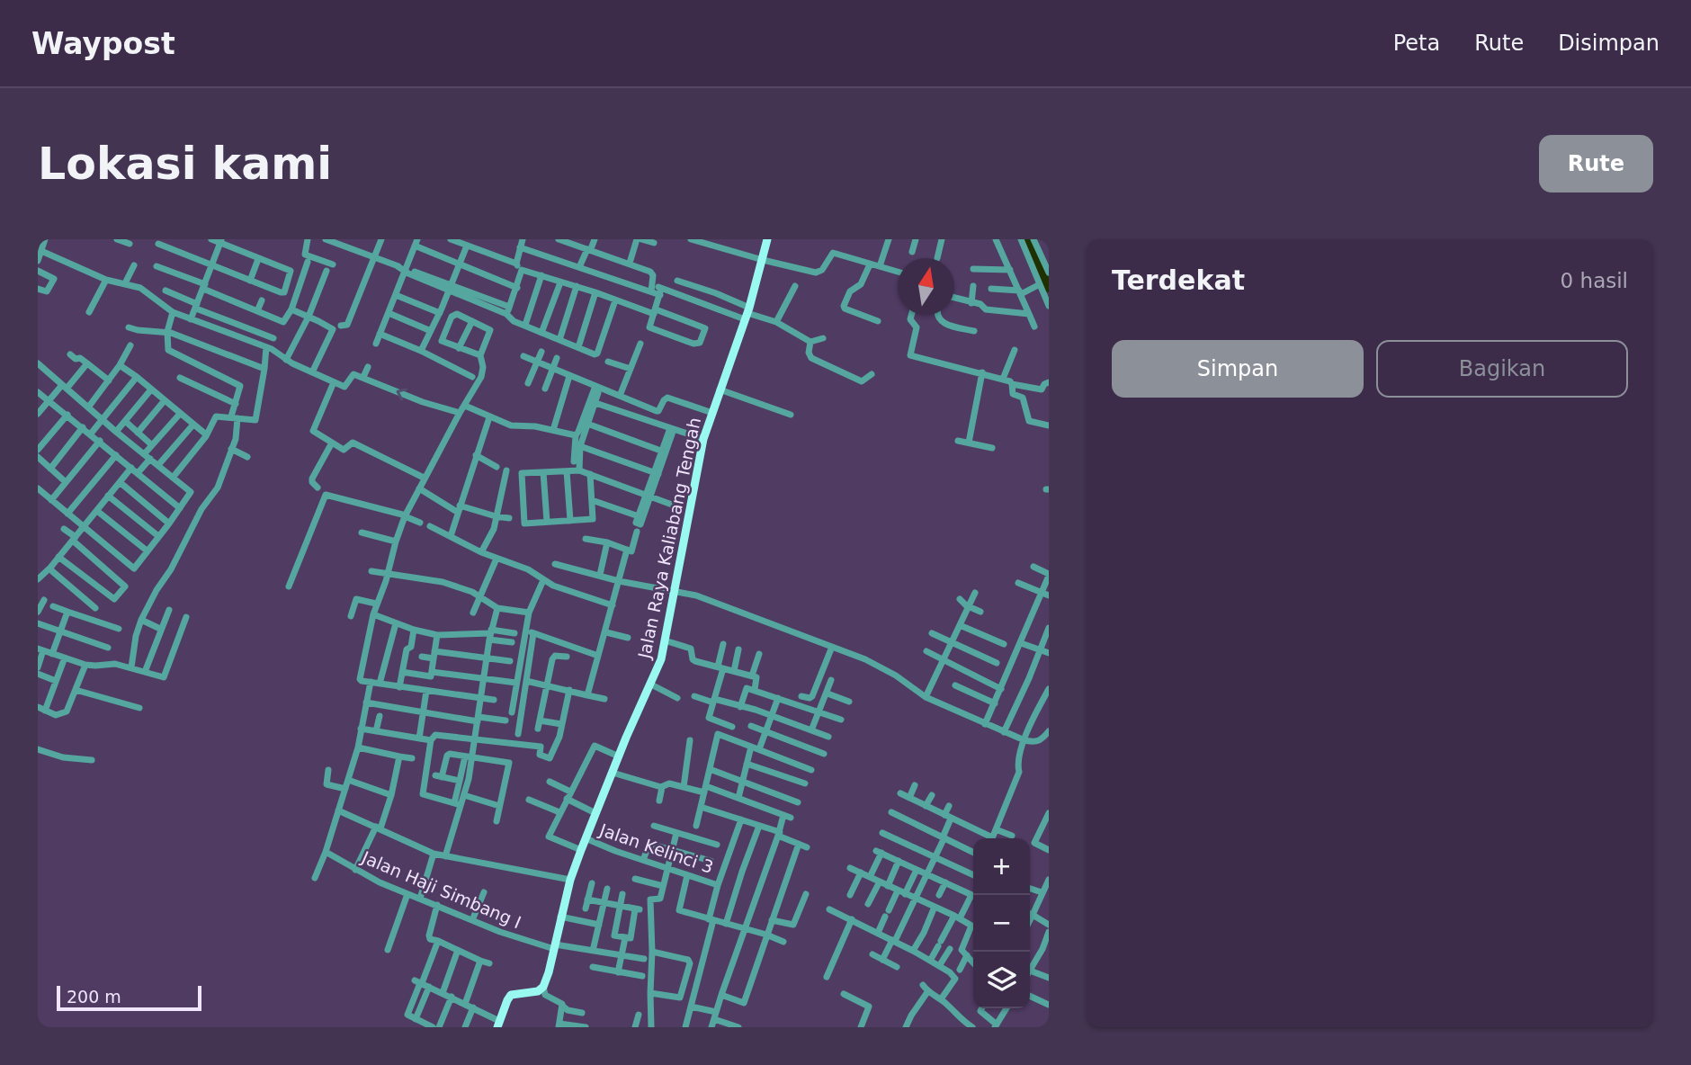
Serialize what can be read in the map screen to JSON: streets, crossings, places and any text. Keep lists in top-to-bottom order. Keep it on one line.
{"streets":{"main road":["Jalan Raya Kaliabang Tengah"],"street":["Jalan Kelinci 3","Jalan Haji Simbang I"]},"crossings":[["Jalan Raya Kaliabang Tengah","Jalan Kelinci 3"],["Jalan Raya Kaliabang Tengah","Jalan Haji Simbang I"]],"scale_bar":"200 m","north":"top","page":{"header":"Waypost","nav":["Peta","Rute","Disimpan"],"buttons":["Rute",["Simpan","Bagikan"]],"title":"Lokasi kami","heading":["Terdekat","0 hasil"],"map_buttons":["+","−"],"scale":"200 m"}}
